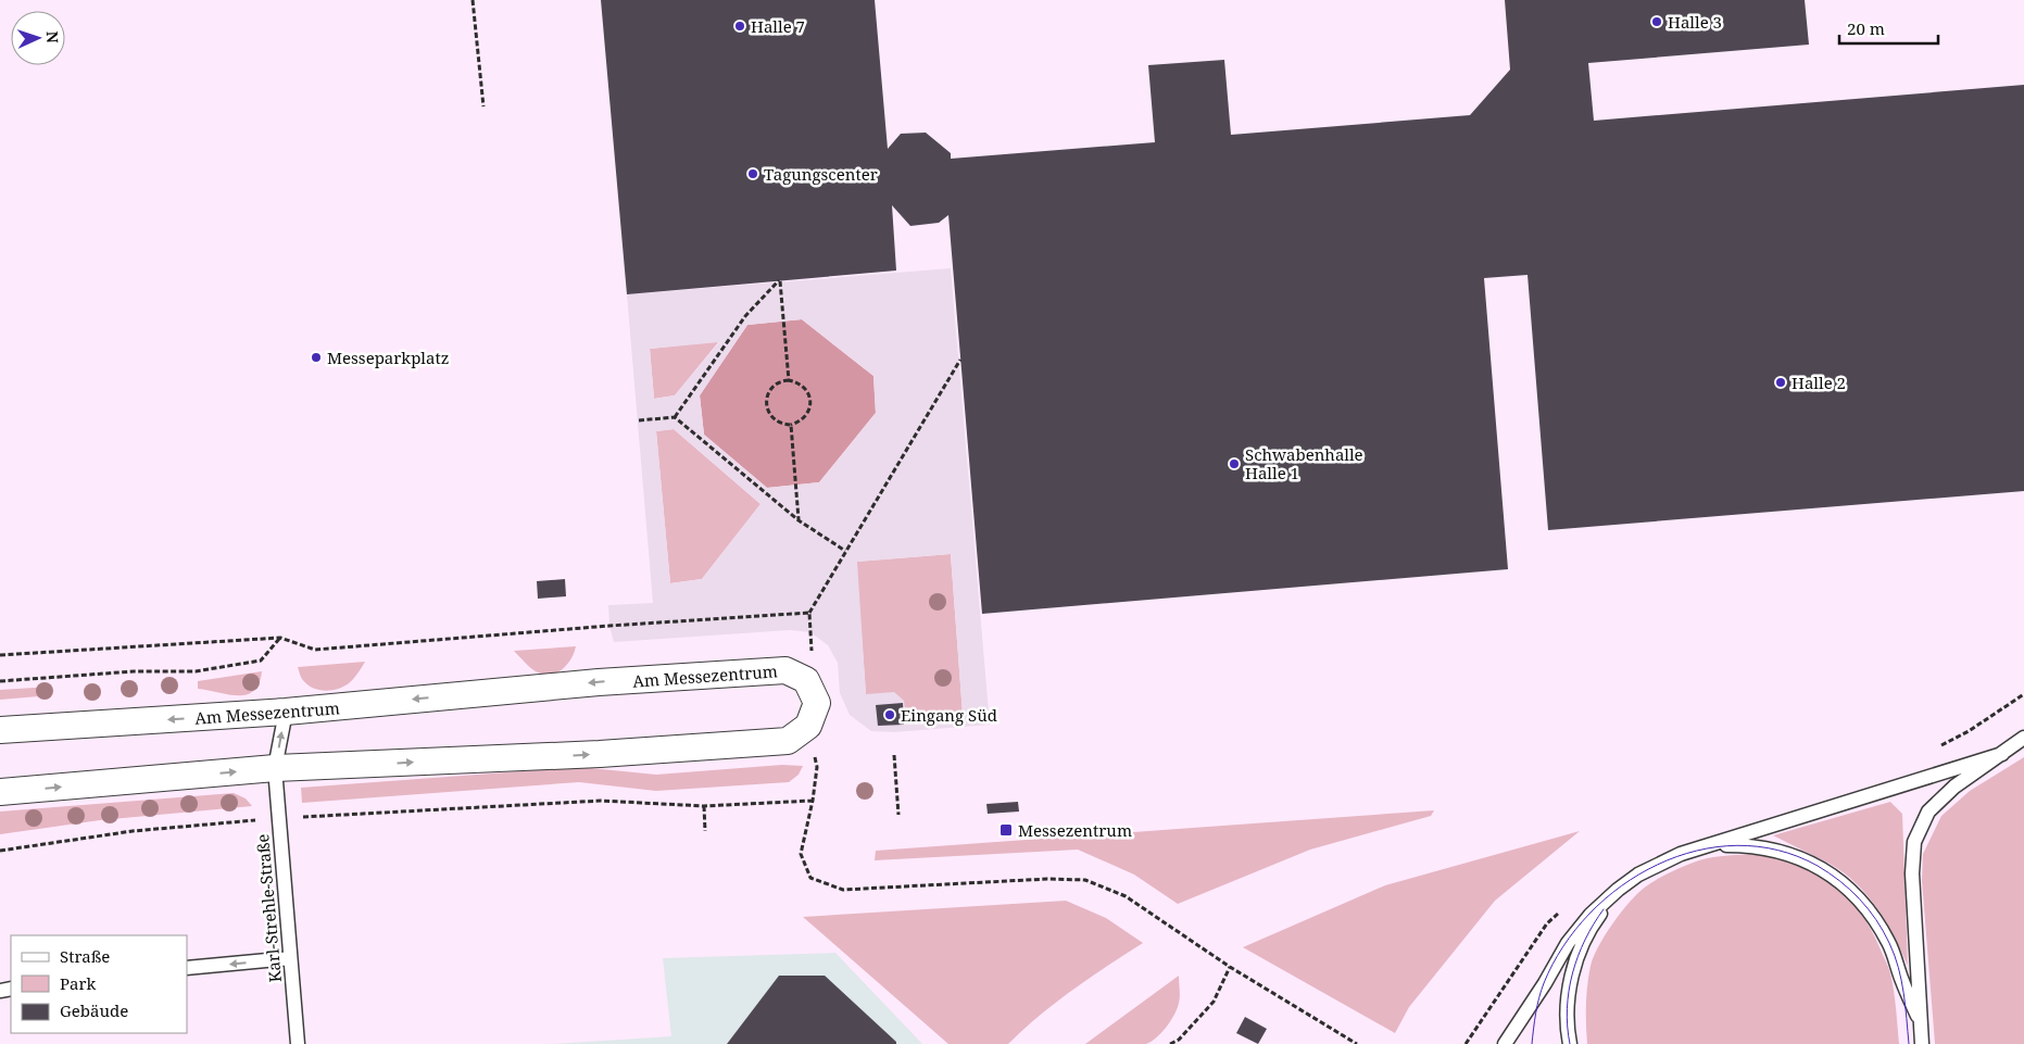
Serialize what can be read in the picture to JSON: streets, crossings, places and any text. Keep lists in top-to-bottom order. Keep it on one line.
{"streets":{"street":["Am Messezentrum"],"lane":["Karl-Strehle-Straße"]},"crossings":[["Am Messezentrum","Karl-Strehle-Straße"]],"places":{"other":["Halle 3","Halle 7","Tagungscenter","Messeparkplatz","Halle 2","Schwabenhalle Halle 1","Eingang Süd"],"transit":["Messezentrum"]},"legend":["Straße","Park","Gebäude"],"scale_bar":"20 m","north":"right"}
